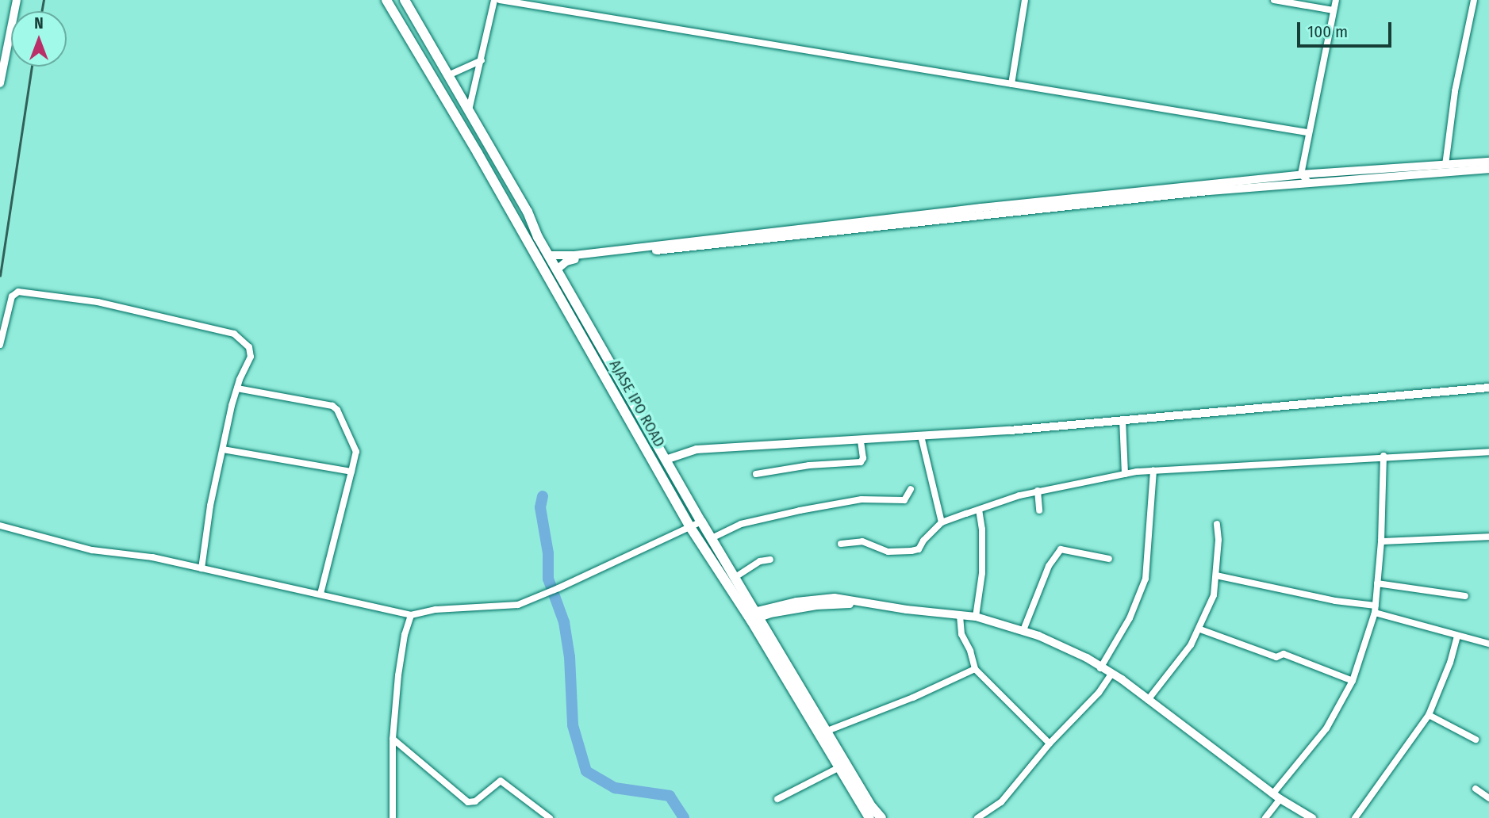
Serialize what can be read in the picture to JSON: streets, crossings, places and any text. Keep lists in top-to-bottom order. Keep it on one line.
{"streets":{"highway":["AJASE IPO ROAD"]},"scale_bar":"100 m","north":"top"}
